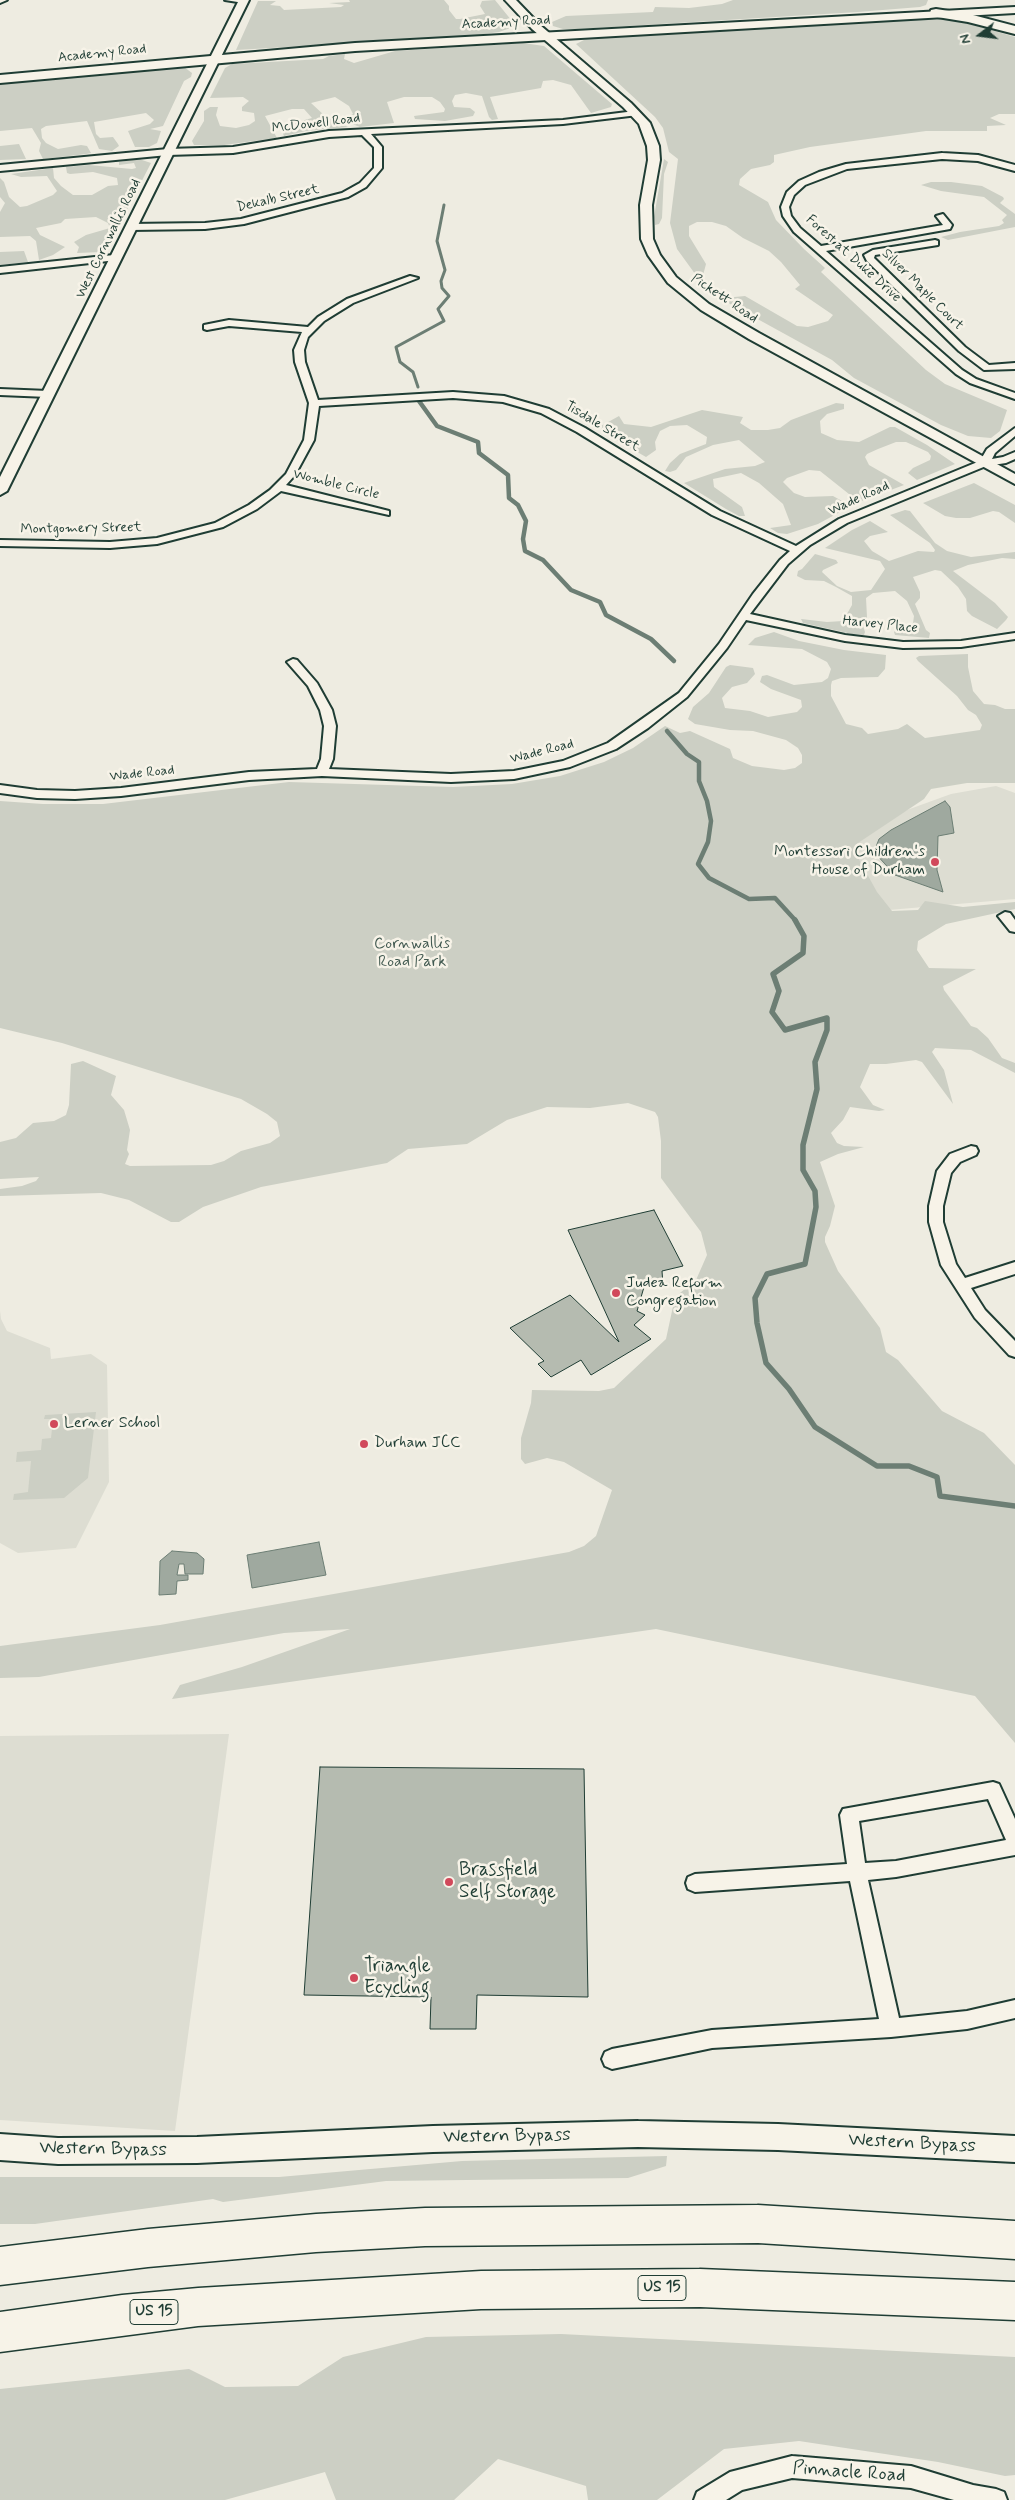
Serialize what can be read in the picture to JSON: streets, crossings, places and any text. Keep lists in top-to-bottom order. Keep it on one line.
{"streets":{"highway":["US 15"],"main road":["Academy Road"],"street":["McDowell Road","Dekalb Street","West Cornwallis Road","Forest at Duke Drive","Silver Maple Court","Pickett Road","Tisdale Street","Womble Circle","Wade Road","Montgomery Street","Harvey Place","Western Bypass","Pinnacle Road"]},"crossings":[["Academy Road","West Cornwallis Road"],["Academy Road","Pickett Road"],["McDowell Road","Dekalb Street"],["McDowell Road","West Cornwallis Road"],["McDowell Road","Pickett Road"],["Dekalb Street","West Cornwallis Road"],["Pickett Road","Wade Road"],["Tisdale Street","Wade Road"],["Tisdale Street","Montgomery Street"],["Womble Circle","Montgomery Street"],["Wade Road","Harvey Place"]],"parks":["Cornwallis Road Park"],"places":["Montessori Children's House of Durham","Judea Reform Congregation","Lerner School","Durham JCC","Brassfield Self Storage","Triangle Ecycling"],"north":"left"}
